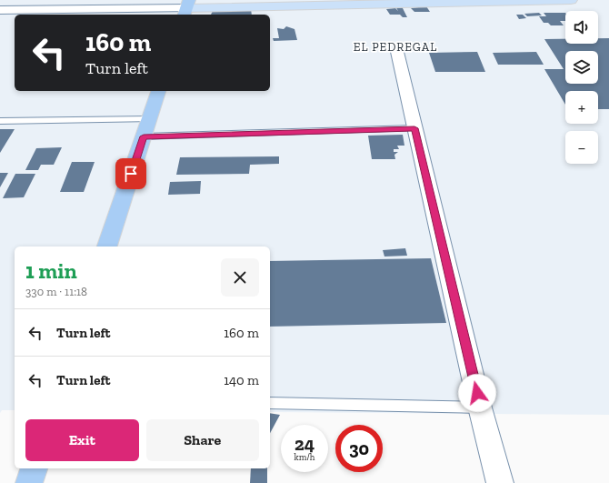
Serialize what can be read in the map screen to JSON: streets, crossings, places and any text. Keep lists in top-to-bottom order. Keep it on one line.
{"districts":["EL PEDREGAL"],"page":{"map_buttons":["+","−"],"turn":["160 m","Turn left"],"heading":["1 min","330 m · 11:18"],"list":[{"name":"Turn left","value":"160 m"},{"name":"Turn left","value":"140 m"}],"buttons":["Exit","Share"],"speed":"24 km/h","limit":"30"}}
